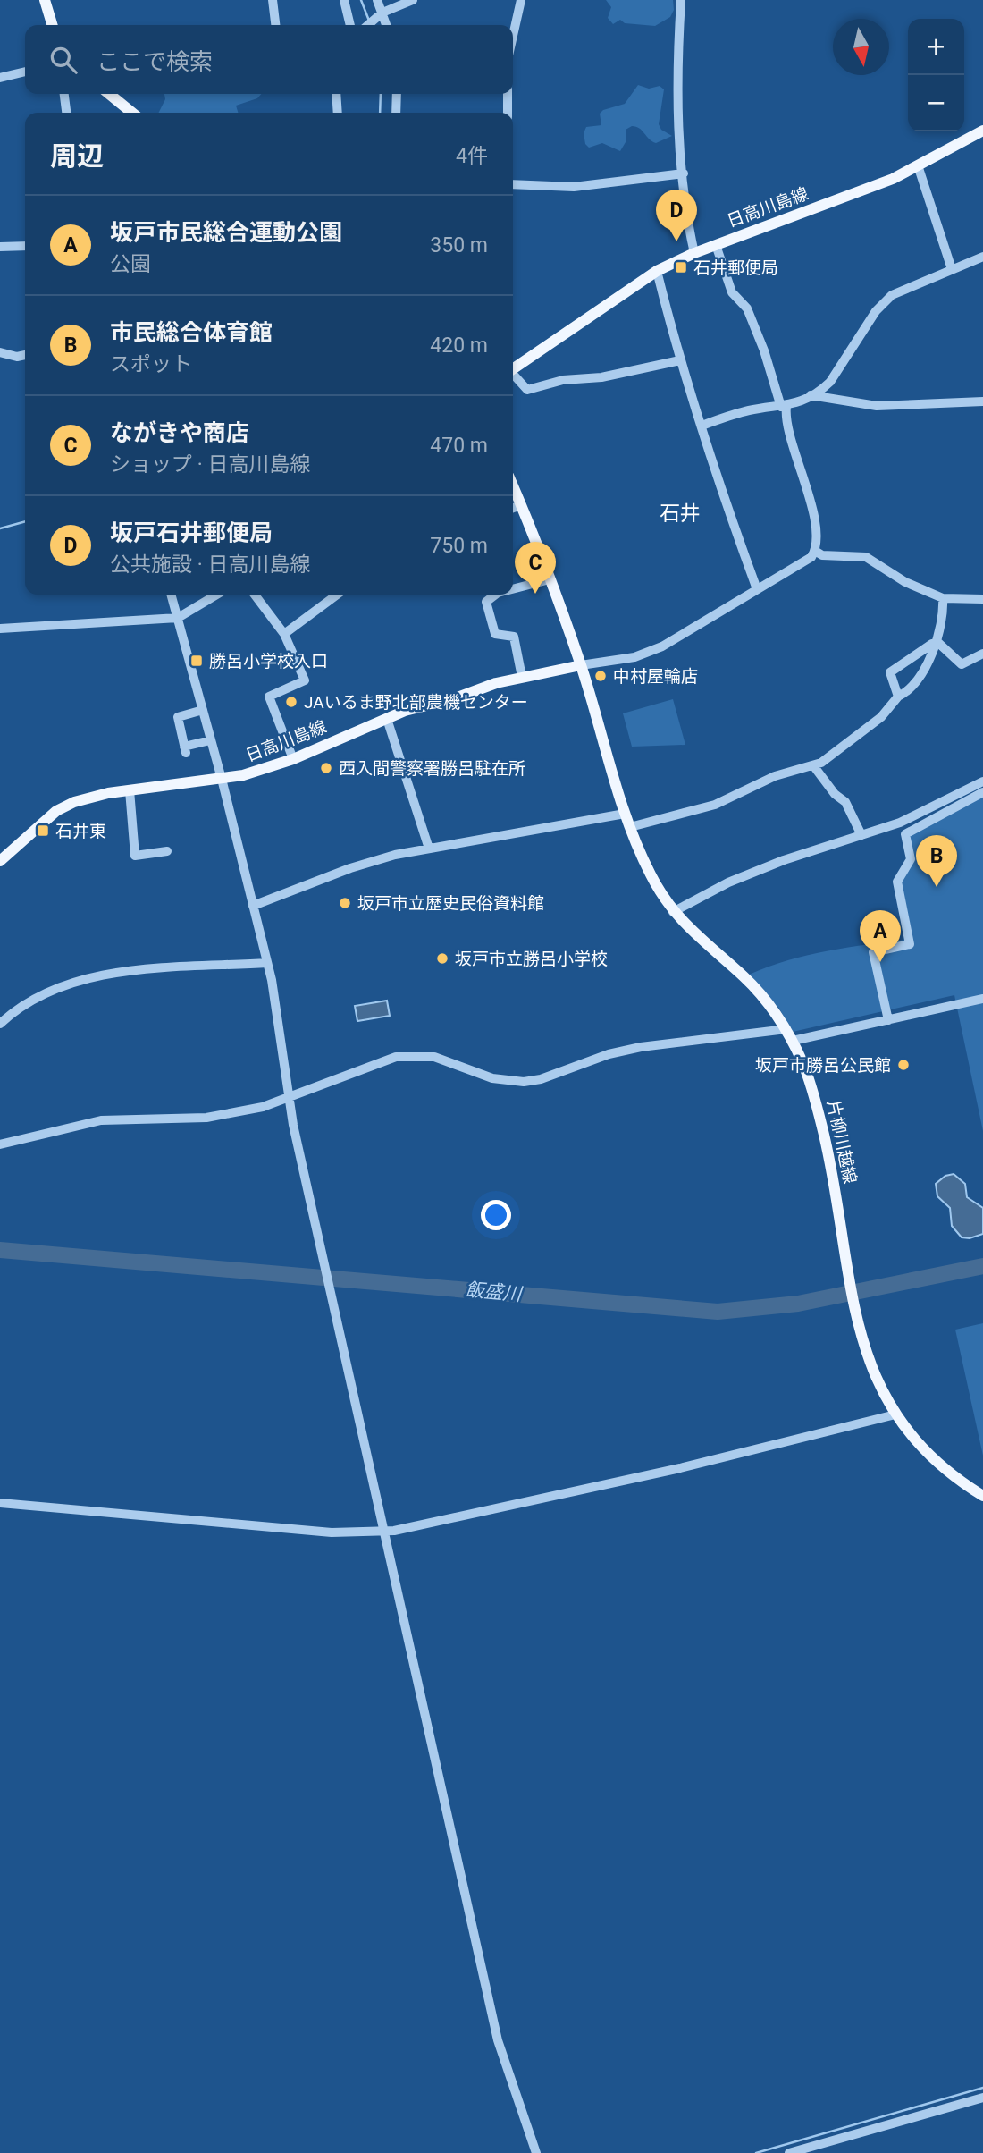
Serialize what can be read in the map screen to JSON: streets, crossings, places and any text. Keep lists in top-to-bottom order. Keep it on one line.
{"streets":{"main road":["日高川島線","片柳川越線"]},"crossings":[["日高川島線","片柳川越線"]],"districts":["石井"],"water":["飯盛川"],"places":{"transit":["石井郵便局","勝呂小学校入口","石井東"],"other":["中村屋輪店","JAいるま野北部農機センター","西入間警察署勝呂駐在所","坂戸市立歴史民俗資料館","坂戸市立勝呂小学校","坂戸市勝呂公民館"]},"north":"bottom","page":{"map_buttons":["+","−"],"search":"ここで検索","heading":["周辺","4件"],"pins":["D","C","B","A"],"list":[{"mark":"A","name":"坂戸市民総合運動公園","note":"公園","value":"350 m"},{"mark":"B","name":"市民総合体育館","note":"スポット","value":"420 m"},{"mark":"C","name":"ながきや商店","note":"ショップ · 日高川島線","value":"470 m"},{"mark":"D","name":"坂戸石井郵便局","note":"公共施設 · 日高川島線","value":"750 m"}]}}
